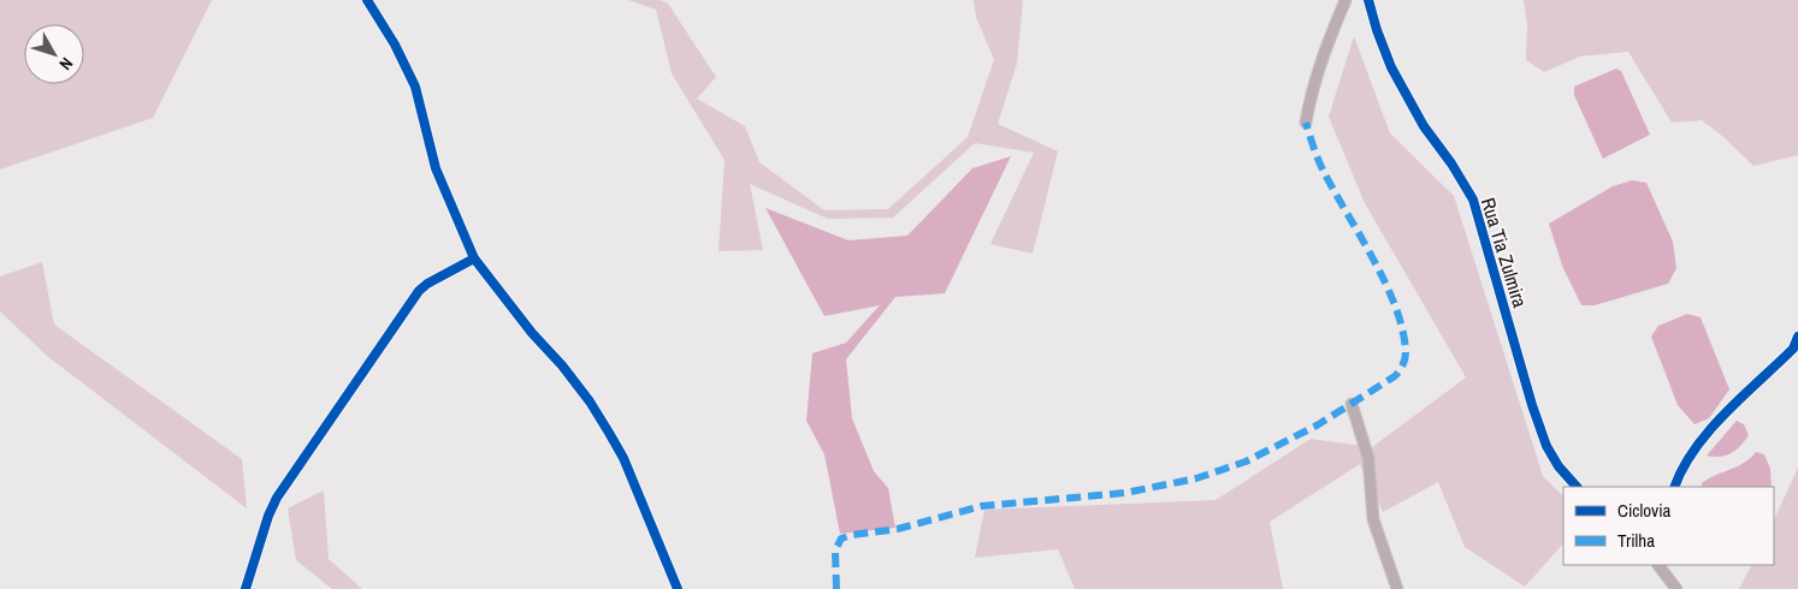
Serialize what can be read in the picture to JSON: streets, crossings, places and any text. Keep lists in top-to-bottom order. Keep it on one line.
{"streets":{"street":["Rua Tia Zulmira"]},"legend":["Ciclovia","Trilha"],"north":"bottom right"}
